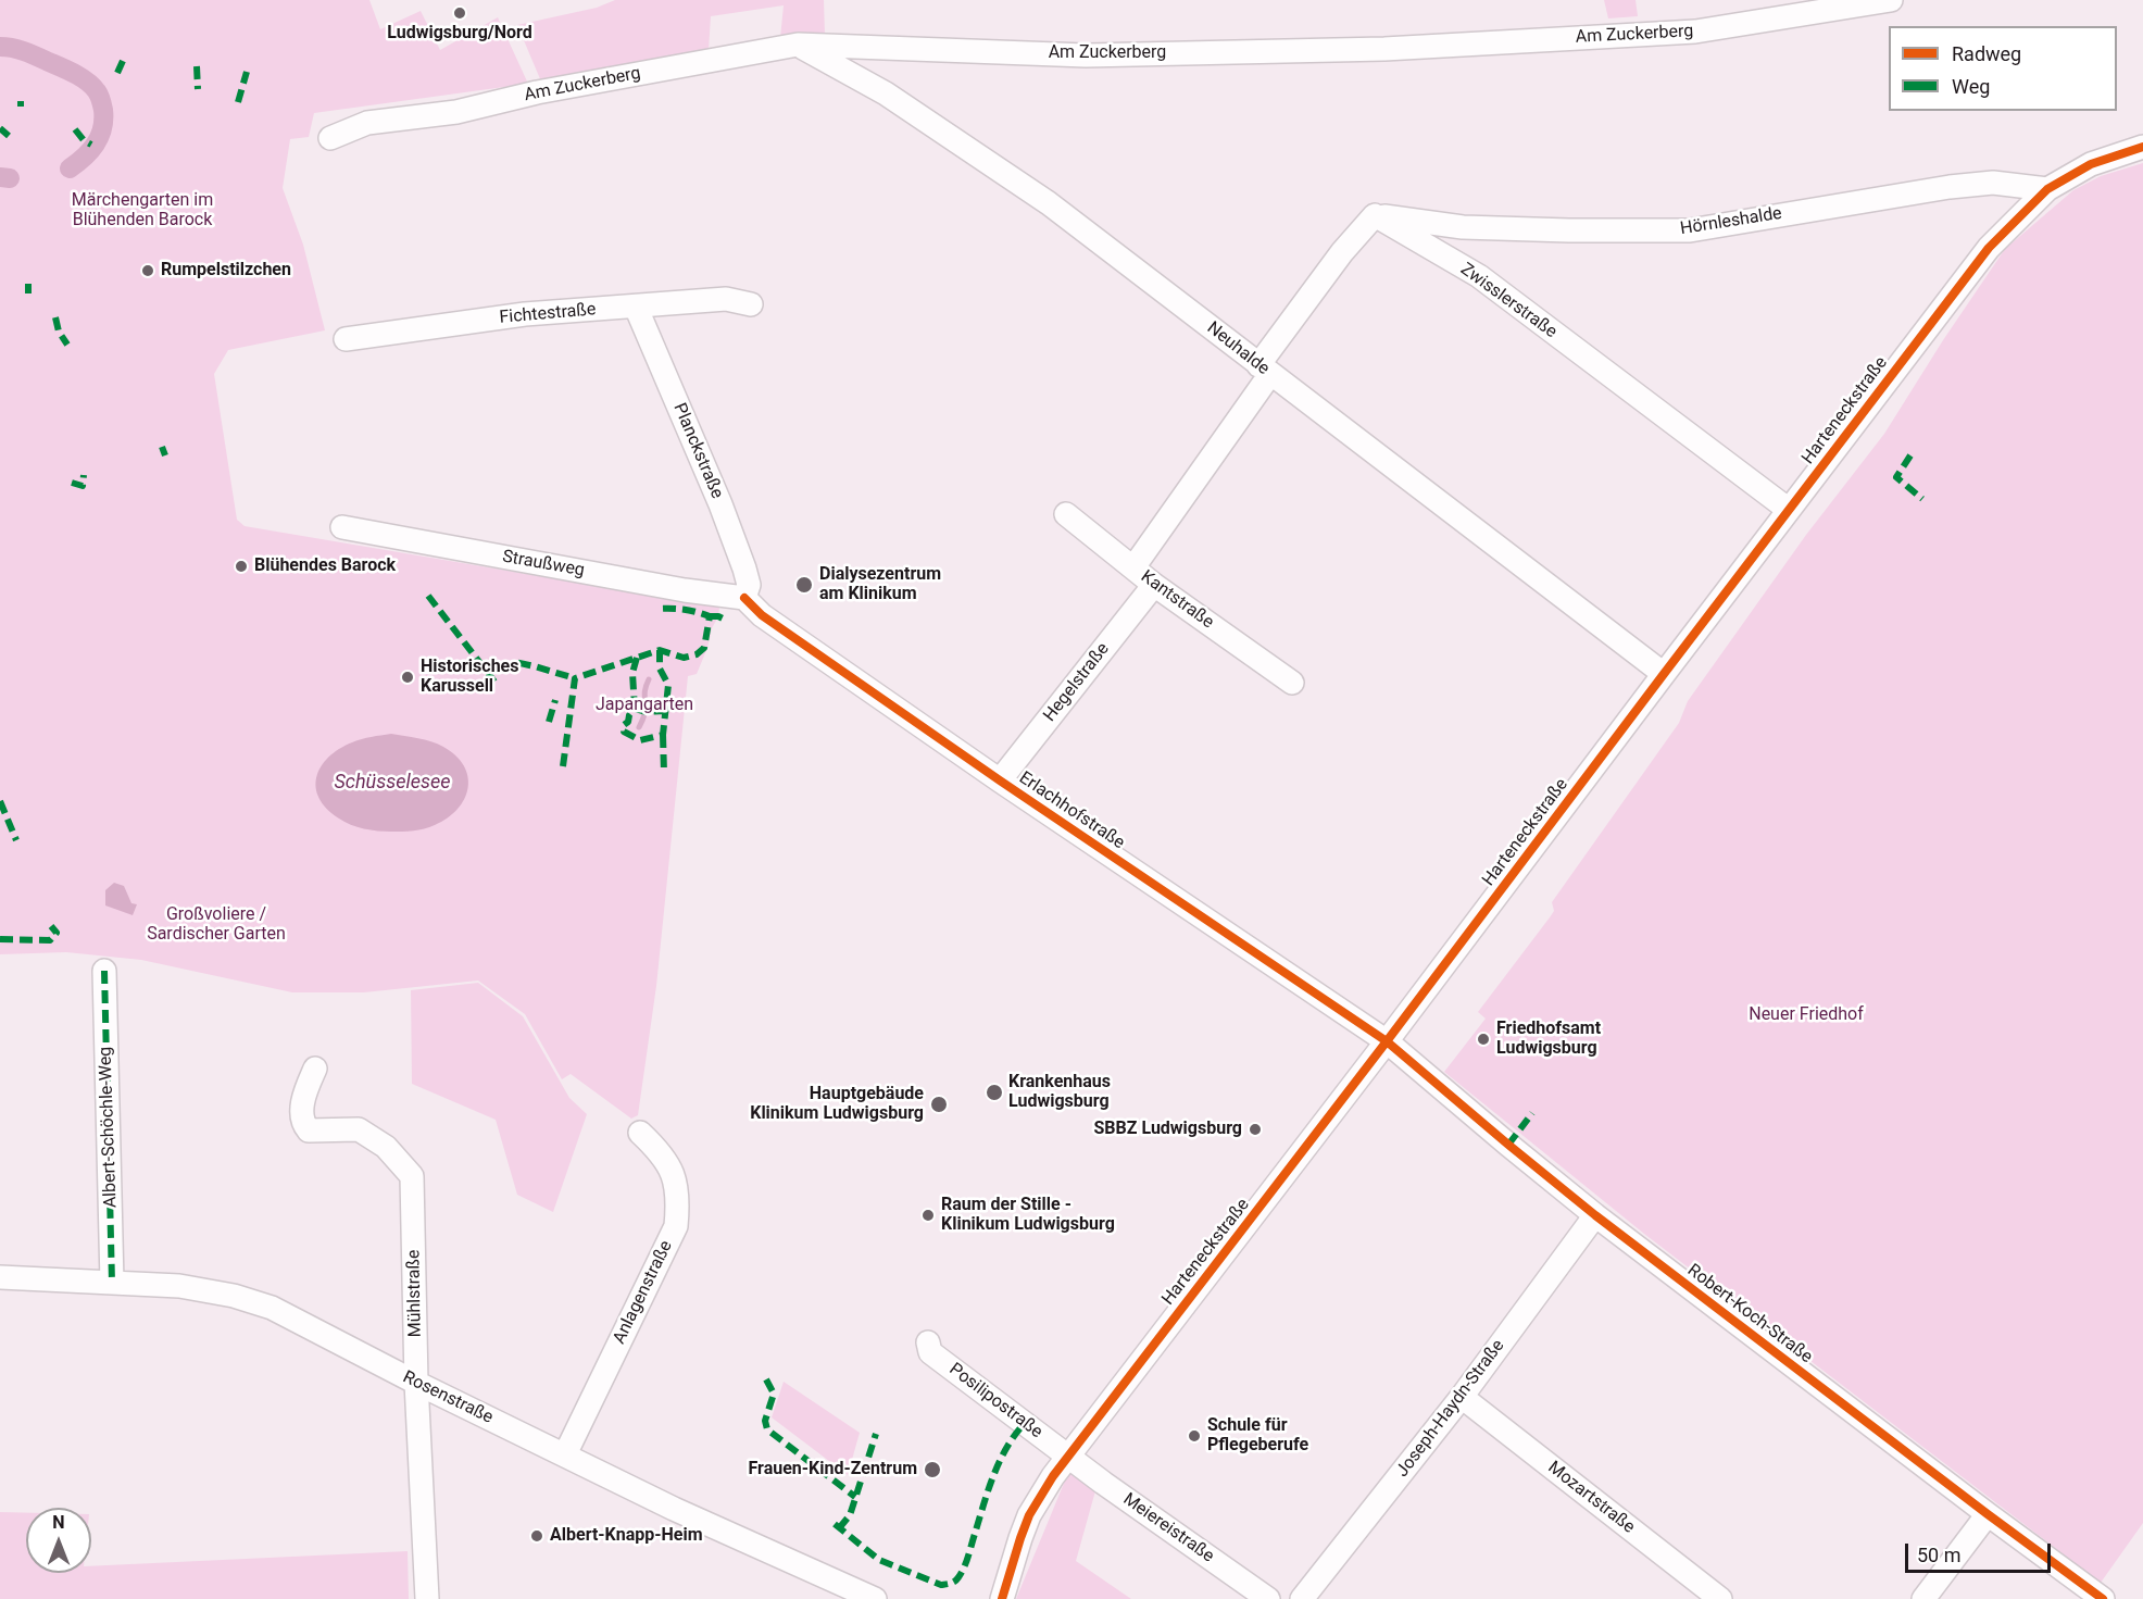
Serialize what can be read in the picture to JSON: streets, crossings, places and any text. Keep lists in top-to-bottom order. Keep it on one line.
{"streets":{"street":["Am Zuckerberg","Hörnleshalde","Zwisslerstraße","Fichtestraße","Neuhalde","Harteneckstraße","Planckstraße","Straußweg","Kantstraße","Hegelstraße","Erlachhofstraße","Albert-Schöchle-Weg","Anlagenstraße","Mühlstraße","Robert-Koch-Straße","Rosenstraße","Posilipostraße","Joseph-Haydn-Straße","Mozartstraße","Meiereistraße"]},"crossings":[["Am Zuckerberg","Neuhalde"],["Hörnleshalde","Zwisslerstraße"],["Hörnleshalde","Harteneckstraße"],["Zwisslerstraße","Harteneckstraße"],["Fichtestraße","Planckstraße"],["Neuhalde","Harteneckstraße"],["Harteneckstraße","Erlachhofstraße"],["Harteneckstraße","Robert-Koch-Straße"],["Harteneckstraße","Posilipostraße"],["Harteneckstraße","Meiereistraße"],["Planckstraße","Straußweg"],["Planckstraße","Erlachhofstraße"],["Straußweg","Erlachhofstraße"],["Kantstraße","Hegelstraße"],["Hegelstraße","Erlachhofstraße"],["Erlachhofstraße","Robert-Koch-Straße"],["Albert-Schöchle-Weg","Rosenstraße"],["Anlagenstraße","Rosenstraße"],["Mühlstraße","Rosenstraße"],["Robert-Koch-Straße","Joseph-Haydn-Straße"],["Posilipostraße","Meiereistraße"],["Joseph-Haydn-Straße","Mozartstraße"]],"water":["Schüsselesee"],"parks":["Märchengarten im Blühenden Barock","Japangarten","Großvoliere / Sardischer Garten","Neuer Friedhof"],"places":["Ludwigsburg/Nord","Rumpelstilzchen","Blühendes Barock","Dialysezentrum am Klinikum","Historisches Karussell","Friedhofsamt Ludwigsburg","Krankenhaus Ludwigsburg","Hauptgebäude Klinikum Ludwigsburg","SBBZ Ludwigsburg","Raum der Stille - Klinikum Ludwigsburg","Schule für Pflegeberufe","Frauen-Kind-Zentrum","Albert-Knapp-Heim"],"legend":["Radweg","Weg"],"scale_bar":"50 m","north":"top"}
